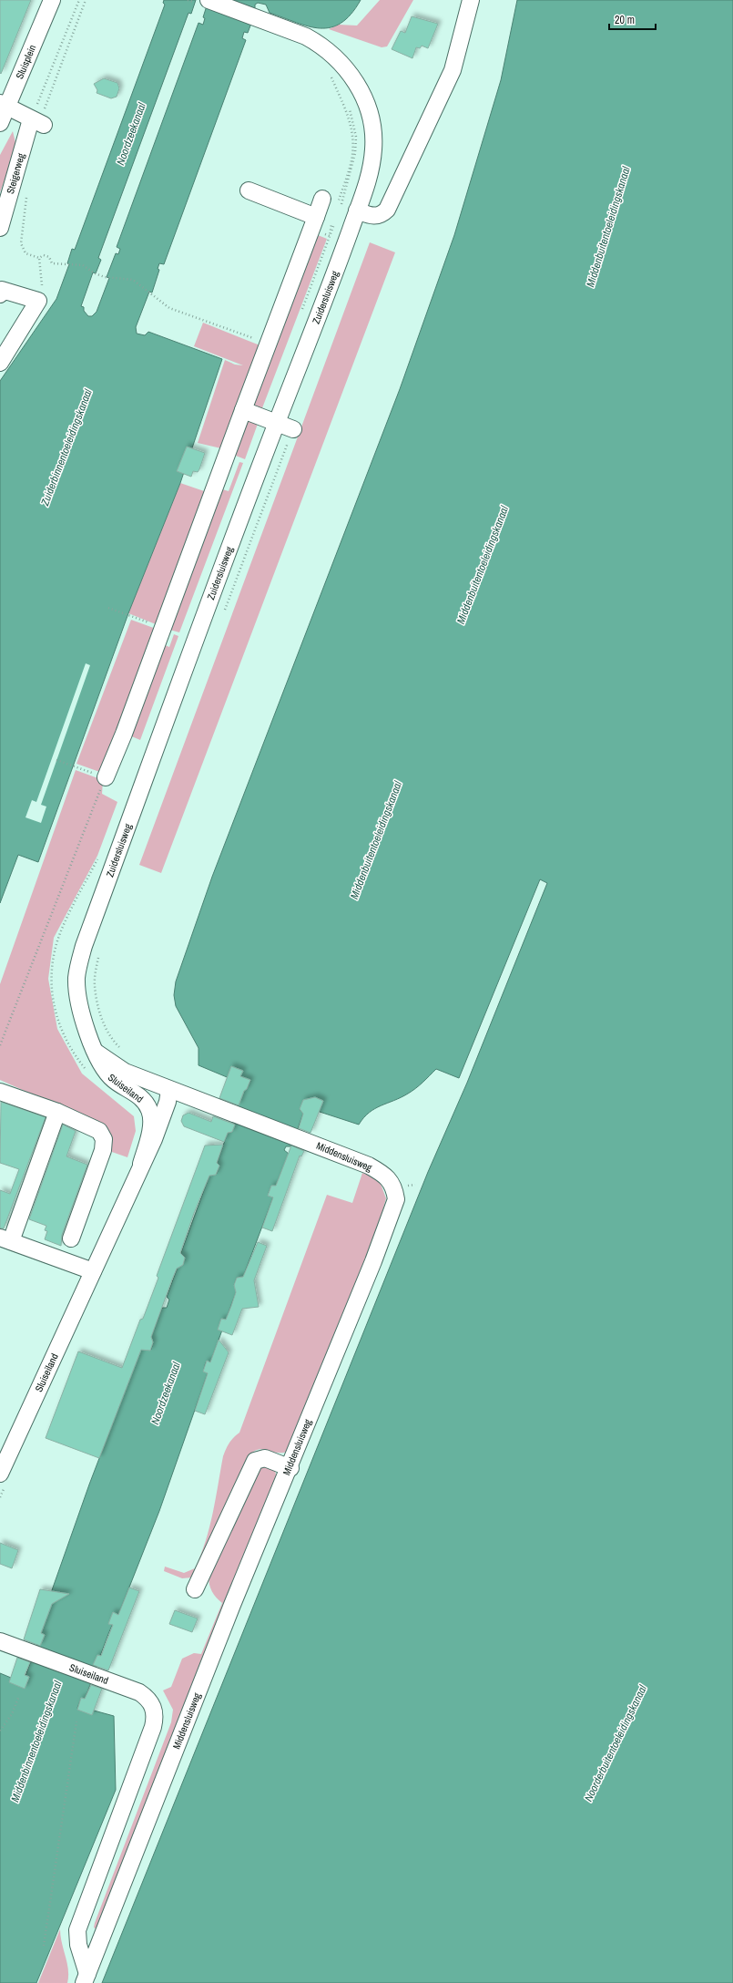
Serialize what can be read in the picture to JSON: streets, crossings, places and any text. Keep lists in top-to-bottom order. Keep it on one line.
{"streets":{"street":["Sluisplein","Steigerweg","Zuidersluisweg","Sluiseiland","Middensluisweg"]},"crossings":[["Zuidersluisweg","Sluiseiland"],["Sluiseiland","Middensluisweg"]],"water":["Noordzeekanaal","Middenbuitentoeleidingskanaal","Zuiderbinnentoeleidingskanaal","Middenbinnentoeleidingskanaal","Noorderbuitentoeleidingskanaal"],"scale_bar":"20 m"}
